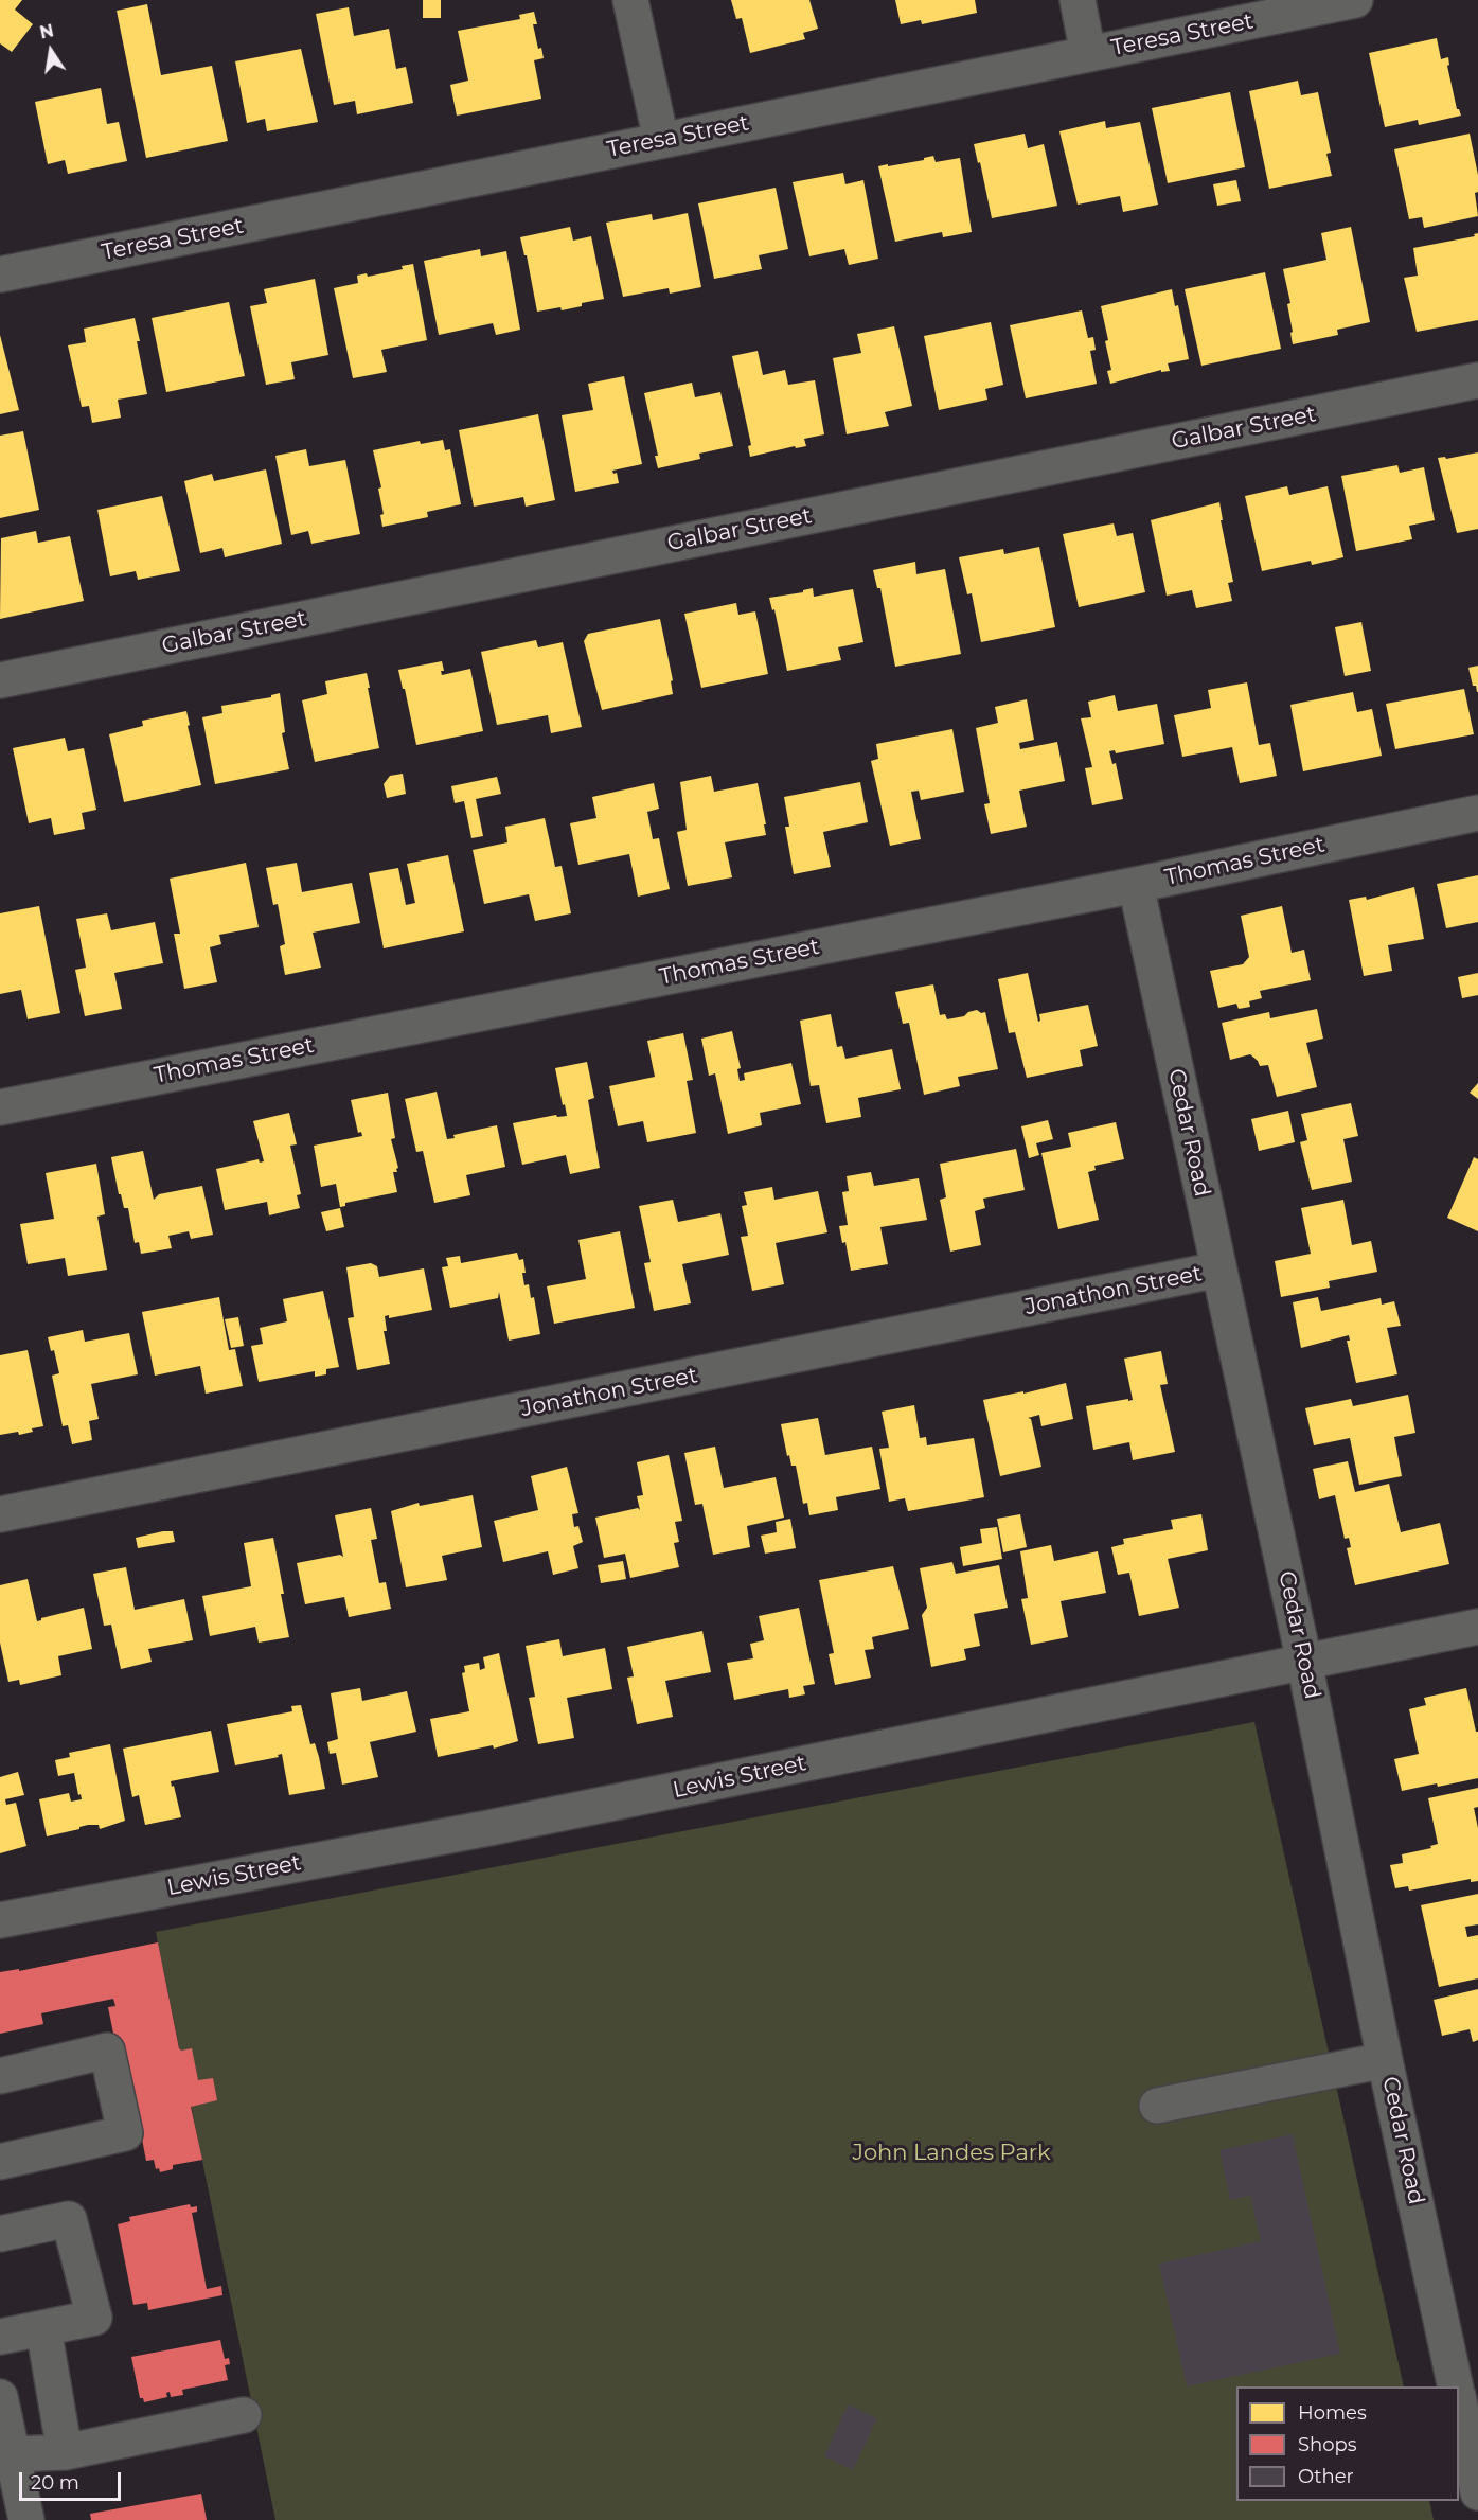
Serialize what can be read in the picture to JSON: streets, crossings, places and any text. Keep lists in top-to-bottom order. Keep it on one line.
{"streets":{"street":["Teresa Street","Galbar Street","Thomas Street","Cedar Road","Jonathon Street","Lewis Street"]},"crossings":[["Thomas Street","Cedar Road"],["Cedar Road","Jonathon Street"],["Cedar Road","Lewis Street"]],"parks":["John Landes Park"],"legend":["Homes","Shops","Other"],"scale_bar":"20 m","north":"top"}
